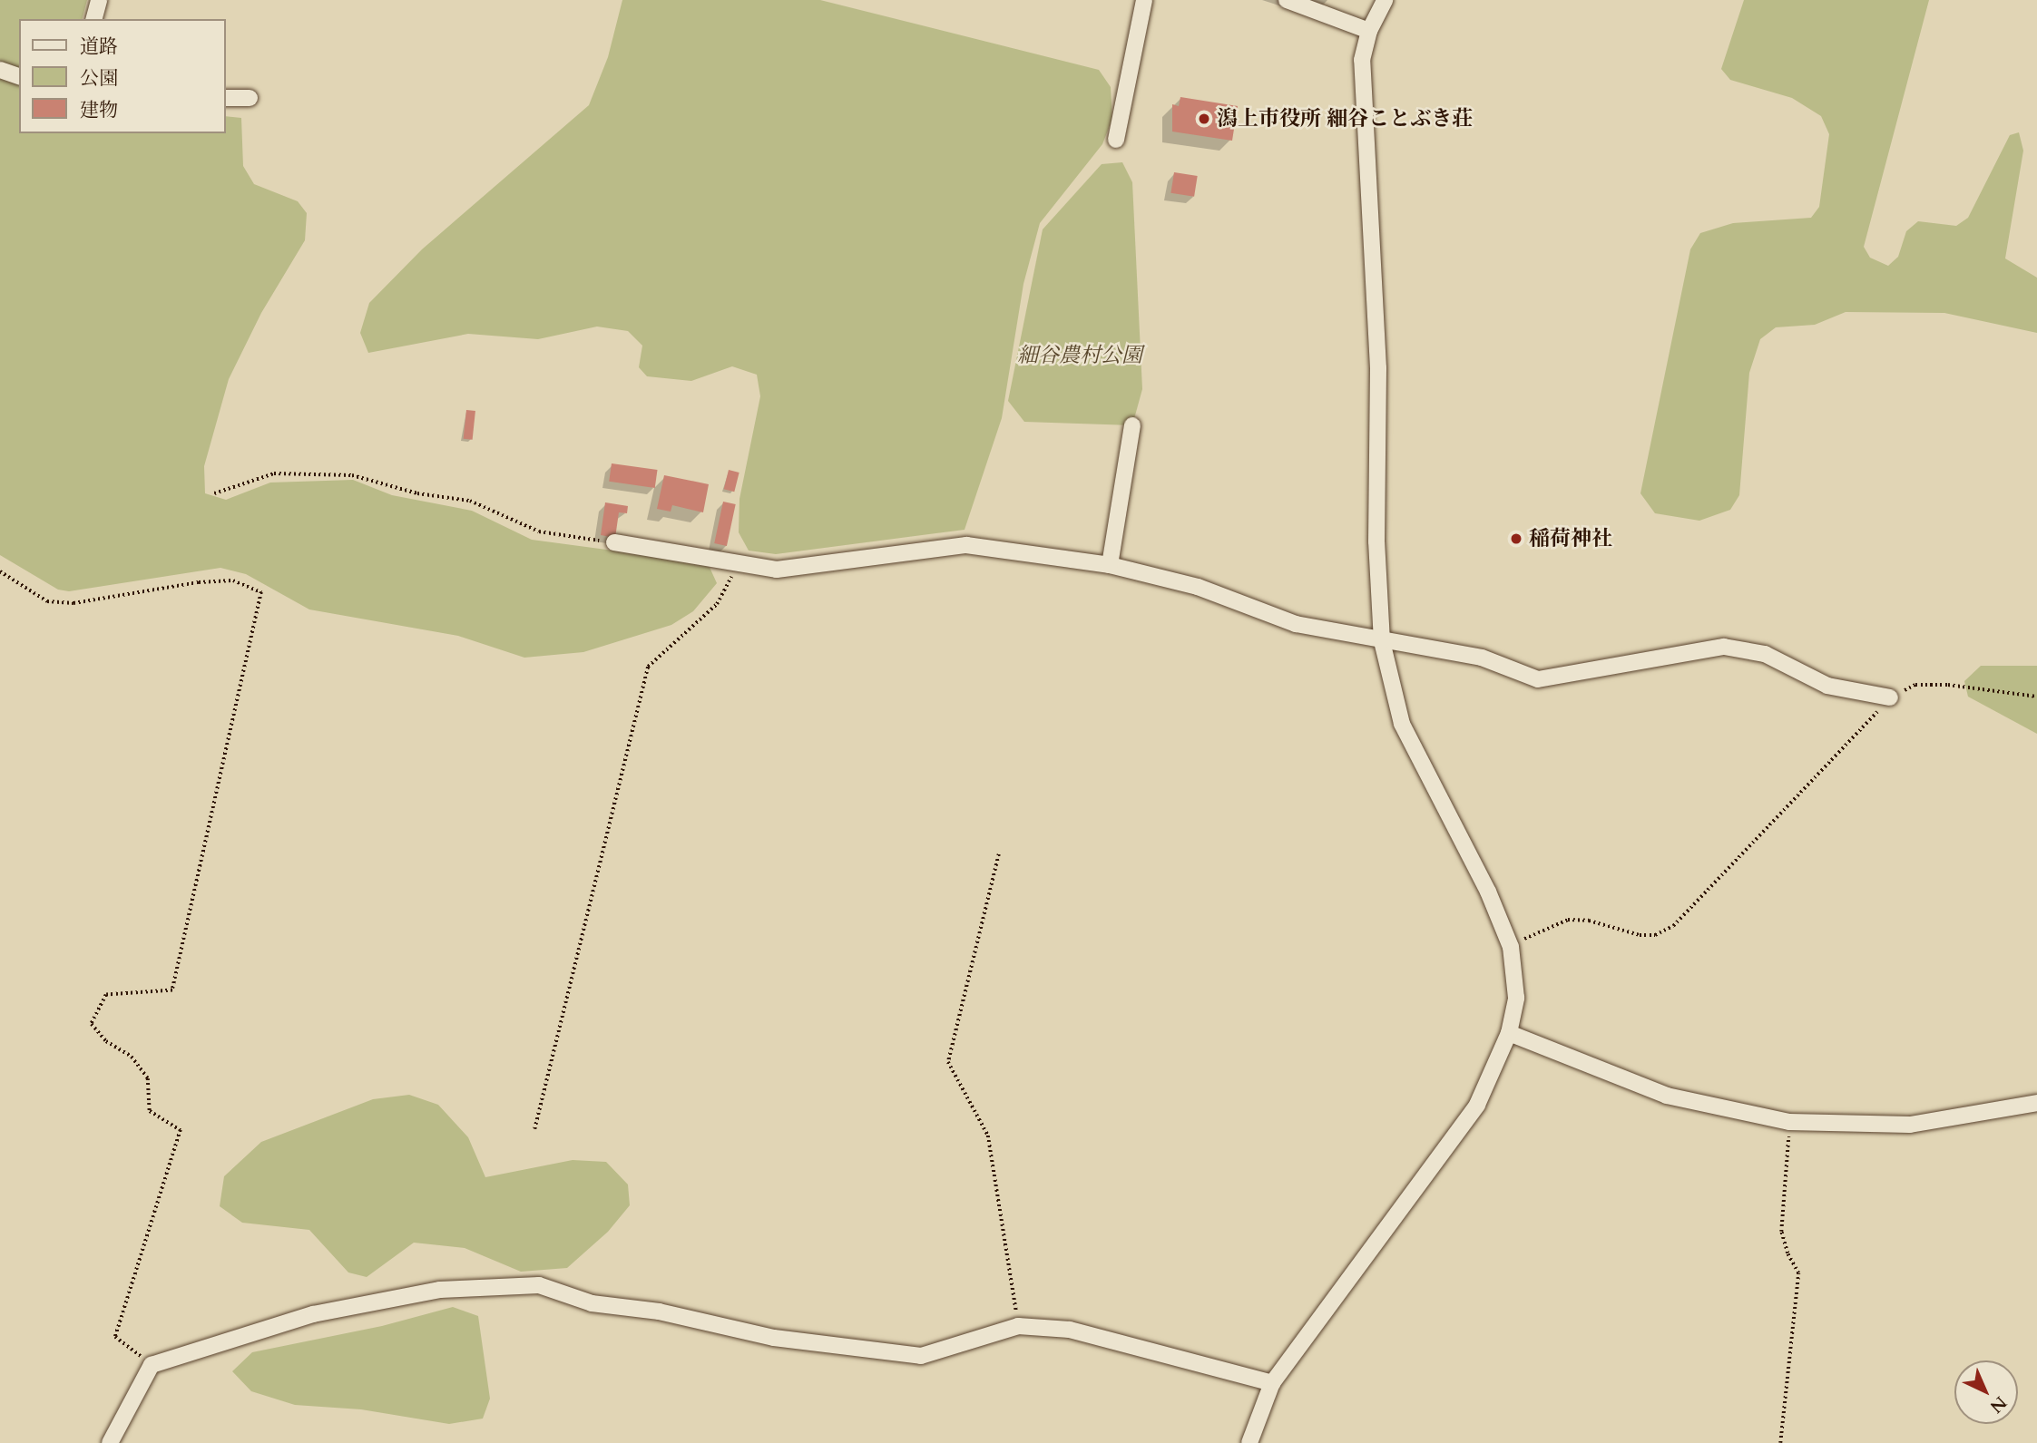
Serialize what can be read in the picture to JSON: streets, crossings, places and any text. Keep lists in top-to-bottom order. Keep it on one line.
{"parks":["細谷農村公園"],"places":["潟上市役所 細谷ことぶき荘","稲荷神社"],"legend":["道路","公園","建物"],"north":"bottom right"}
